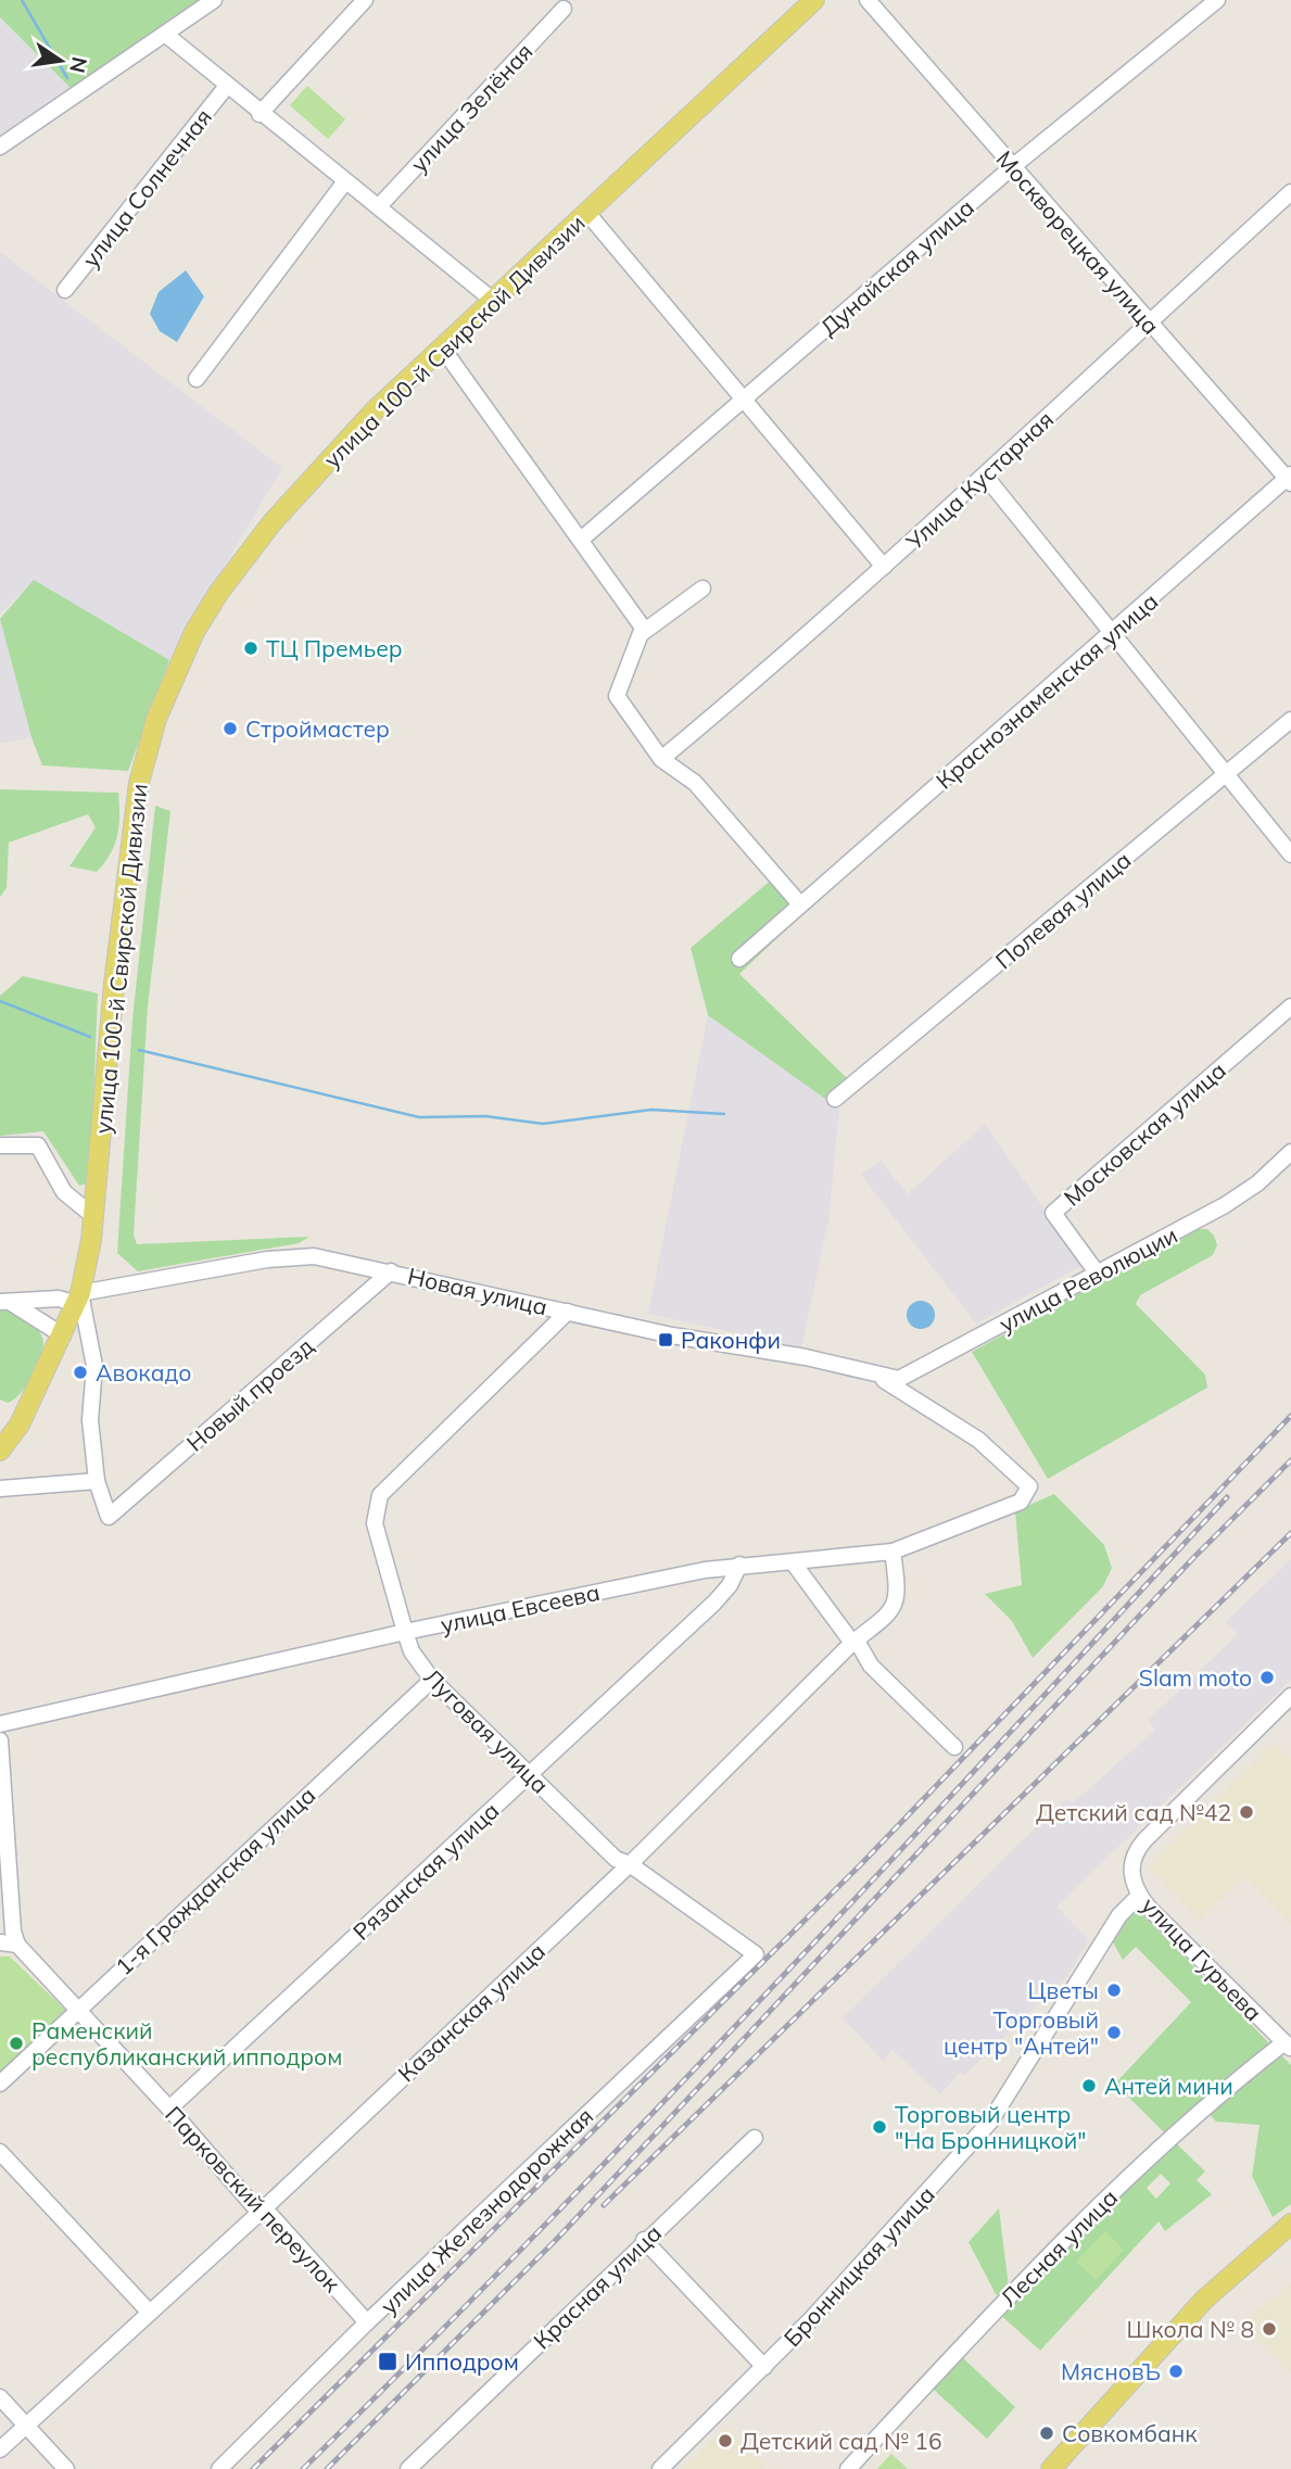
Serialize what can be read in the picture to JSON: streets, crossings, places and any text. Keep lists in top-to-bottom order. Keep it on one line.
{"streets":{"main road":["улица 100-й Свирской Дивизии"],"street":["улица Зелёная","улица Солнечная","Москворецкая улица","Дунайская улица","Улица Кустарная","Краснознаменская улица","Полевая улица","Московская улица","улица Революции","Новая улица","Новый проезд","улица Евсеева","Луговая улица","Рязанская улица","1-я Гражданская улица","улица Гурьева","Казанская улица","Парковский переулок","улица Железнодорожная","Лесная улица","Бронницкая улица","Красная улица"]},"crossings":[["Москворецкая улица","Дунайская улица"],["Москворецкая улица","Улица Кустарная"],["Москворецкая улица","Краснознаменская улица"],["улица 100-й Свирской Дивизии","Новая улица"],["Московская улица","улица Революции"],["улица Революции","Новая улица"],["улица Революции","улица Евсеева"],["Новая улица","Новый проезд"],["Новая улица","улица Евсеева"],["Новая улица","Луговая улица"],["улица Евсеева","Луговая улица"],["улица Евсеева","Рязанская улица"],["улица Евсеева","Казанская улица"],["Луговая улица","Рязанская улица"],["Луговая улица","1-я Гражданская улица"],["Луговая улица","Казанская улица"],["Луговая улица","улица Железнодорожная"],["Рязанская улица","Парковский переулок"],["1-я Гражданская улица","Парковский переулок"],["улица Гурьева","Лесная улица"],["улица Гурьева","Бронницкая улица"],["Казанская улица","Парковский переулок"],["Парковский переулок","улица Железнодорожная"]],"places":{"other":["ТЦ Премьер","Строймастер","Авокадо","Slam moto","Детский сад №42","Цветы","Торговый центр \"Антей\"","Раменский республиканский ипподром","Антей мини","Торговый центр \"На Бронницкой\"","Школа № 8","МясновЪ","Совкомбанк","Детский сад № 16"],"transit":["Раконфи","Ипподром"]},"north":"right"}
